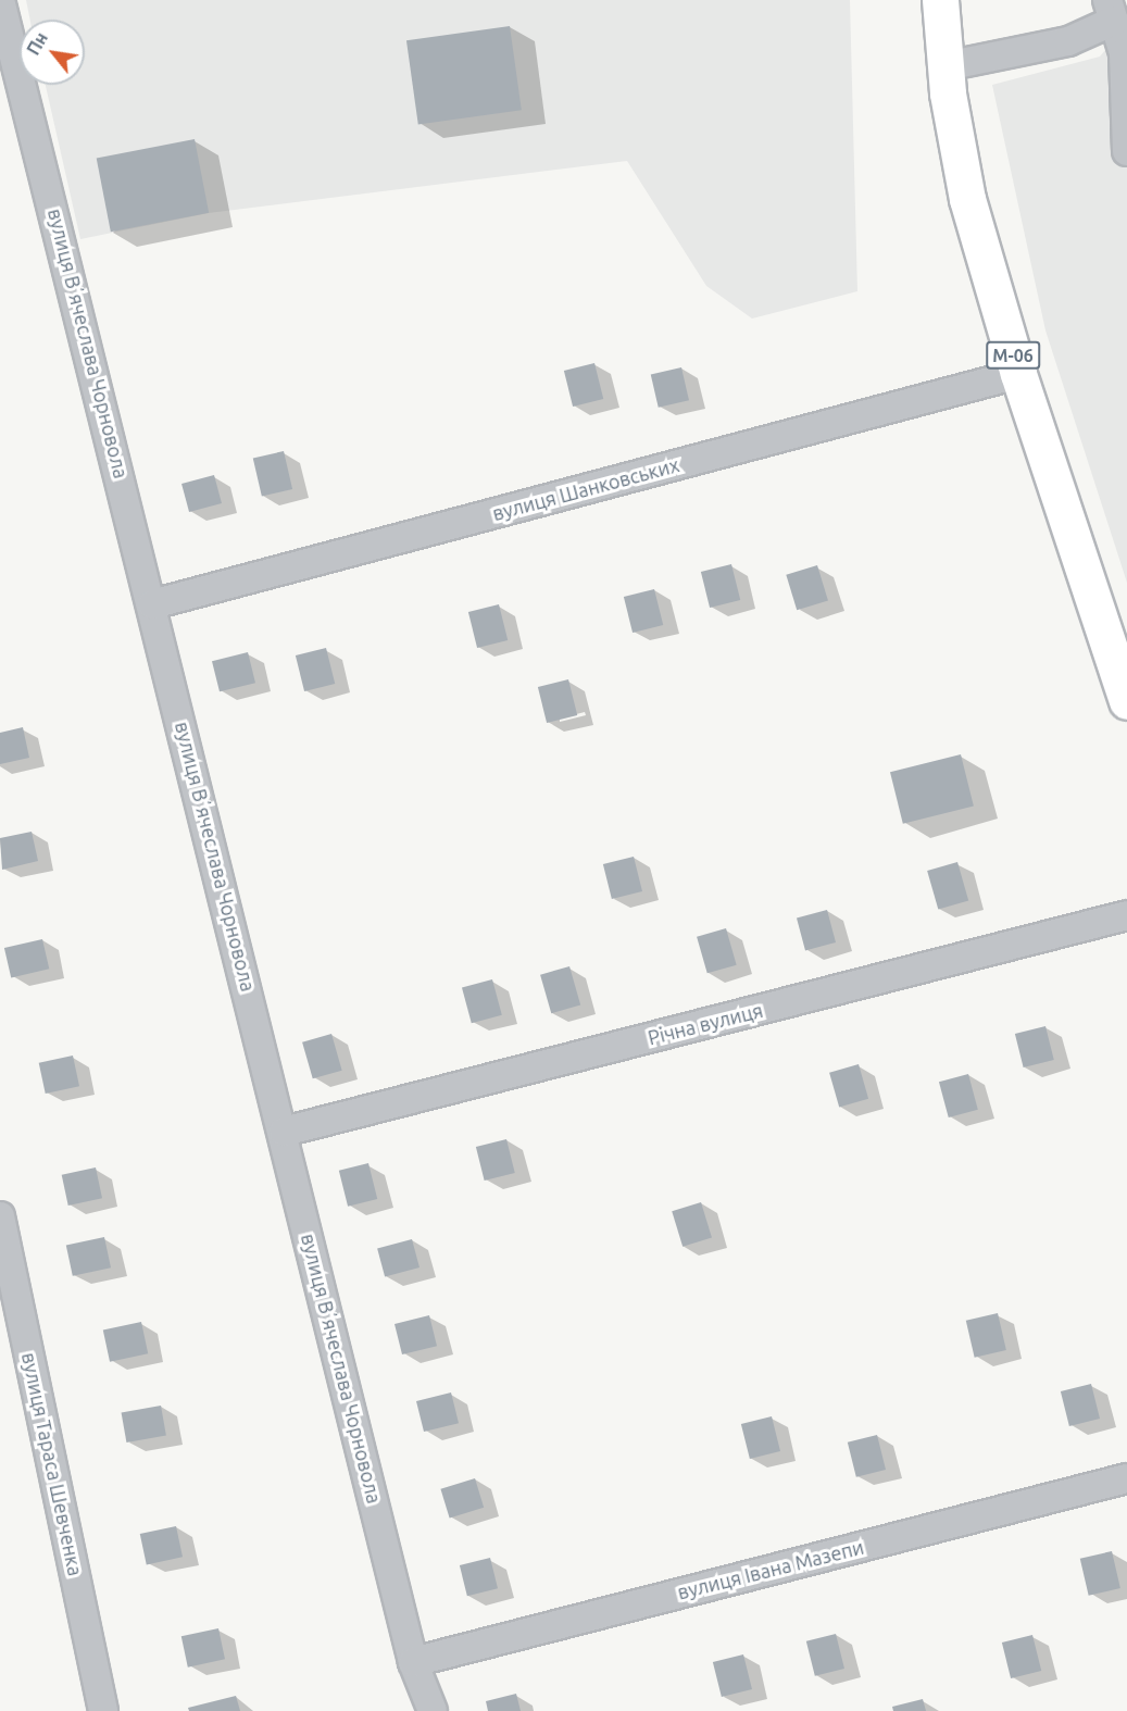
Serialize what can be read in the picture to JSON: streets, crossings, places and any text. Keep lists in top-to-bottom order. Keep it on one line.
{"streets":{"highway":["М-06"],"street":["вулиця Вʼячеслава Чорновола","вулиця Шанковських","Річна вулиця","вулиця Тараса Шевченка","вулиця Івана Мазепи"]},"crossings":[["вулиця Вʼячеслава Чорновола","вулиця Шанковських"],["вулиця Вʼячеслава Чорновола","Річна вулиця"],["вулиця Вʼячеслава Чорновола","вулиця Івана Мазепи"],["М-06","вулиця Шанковських"]],"north":"top left"}
